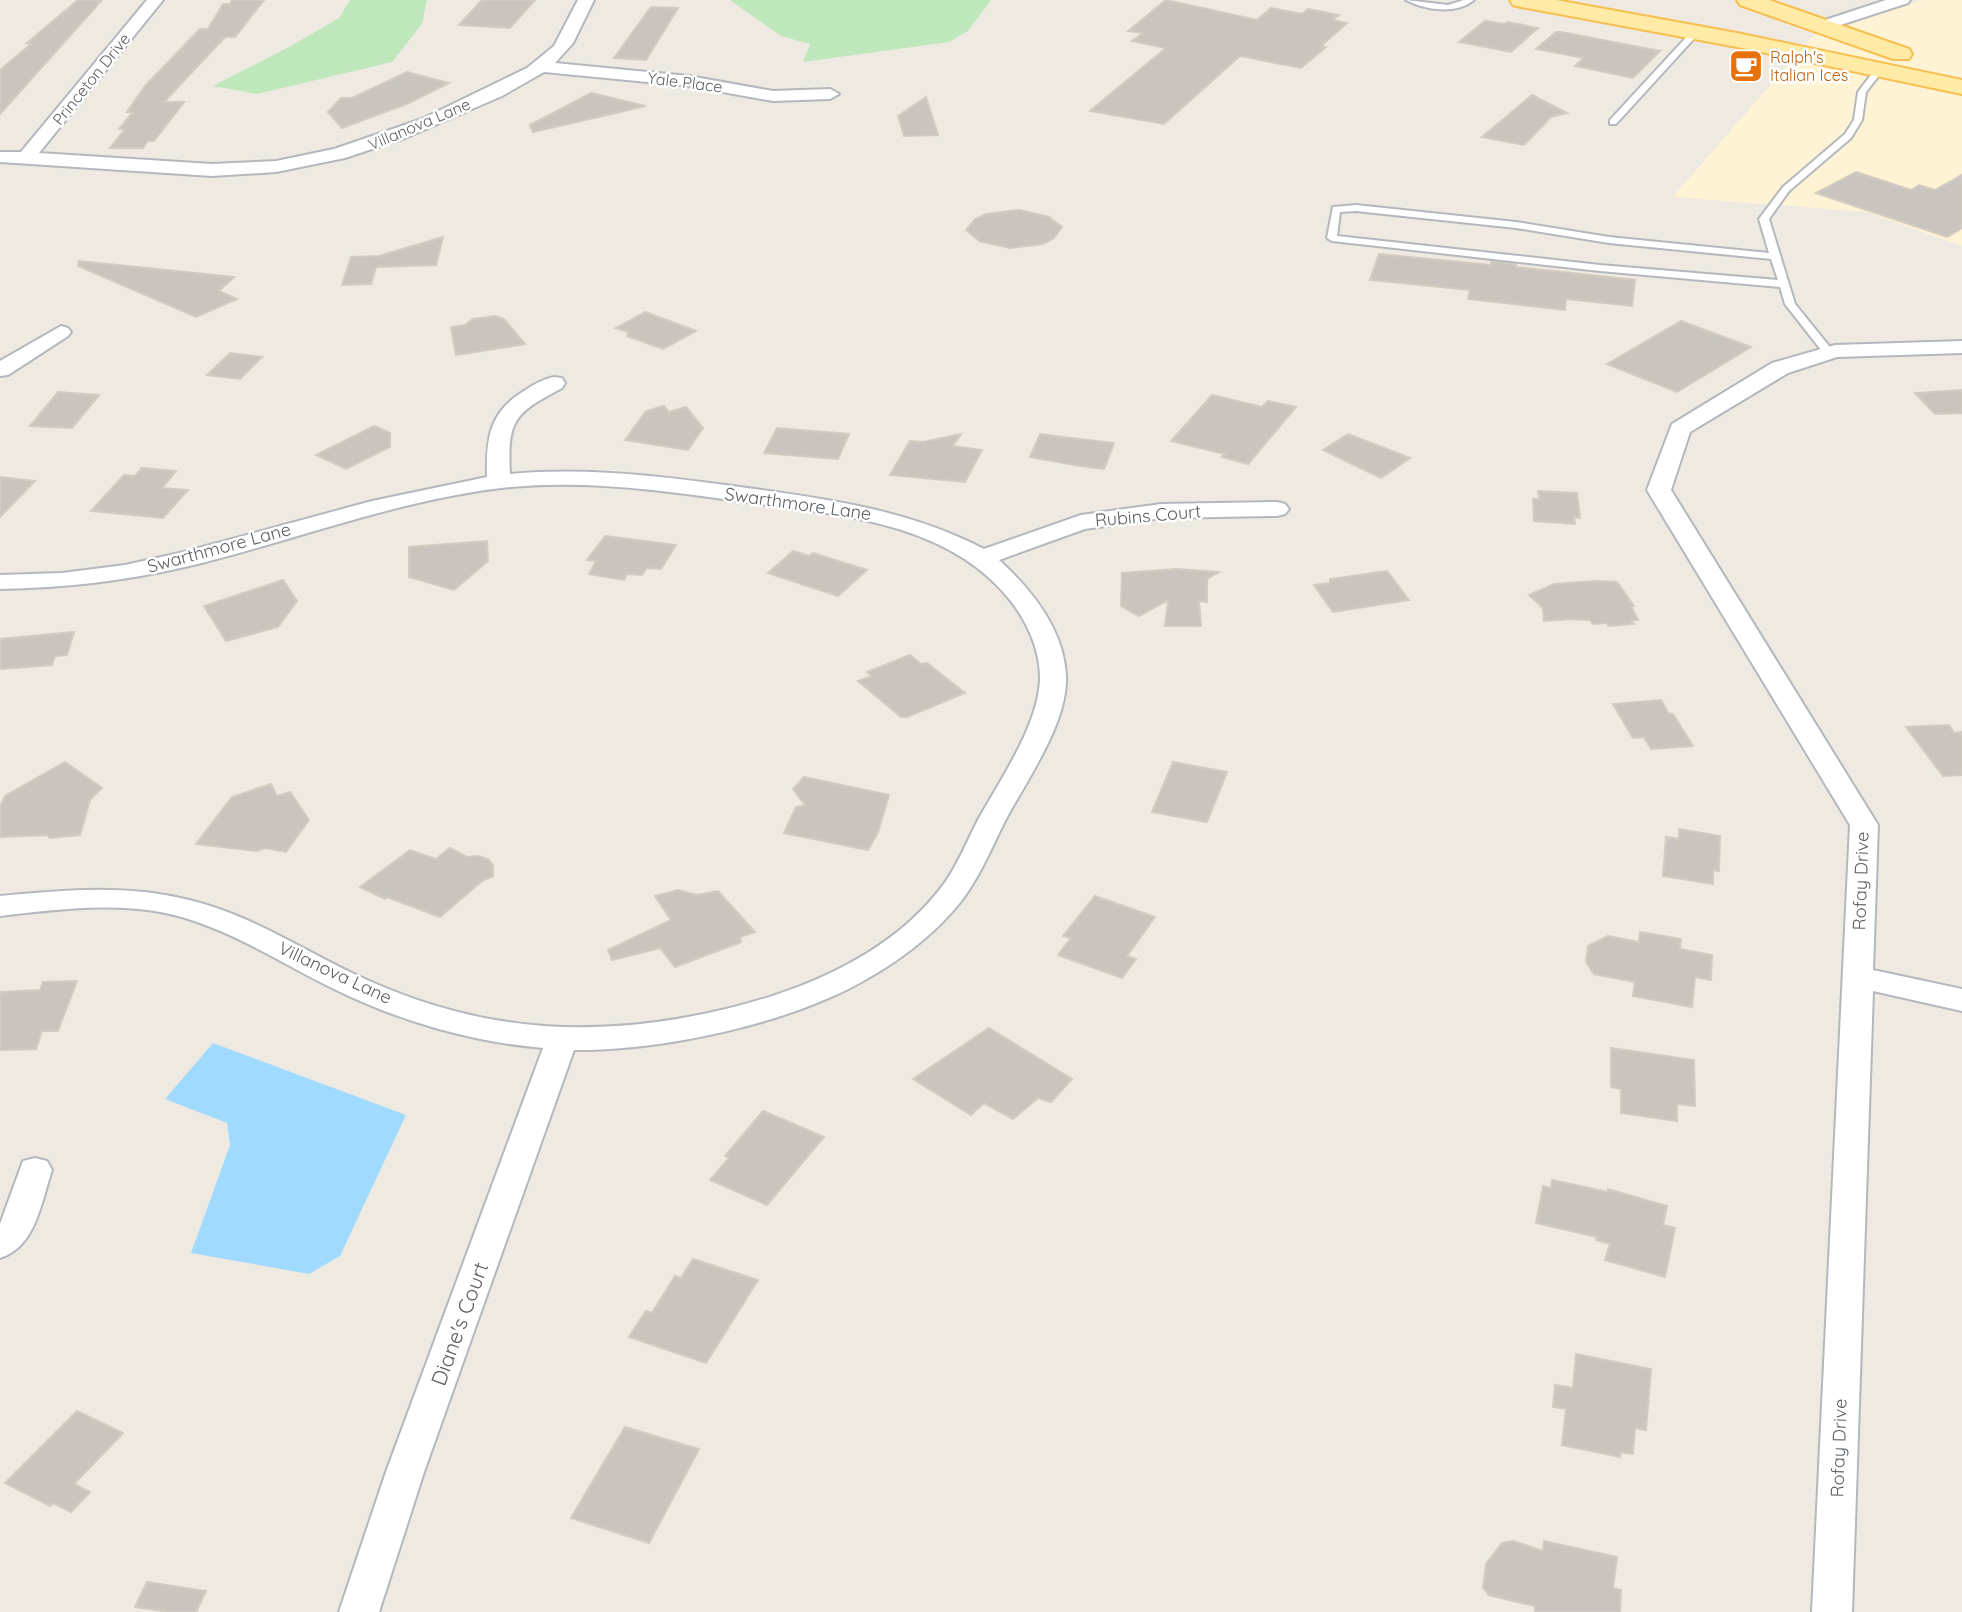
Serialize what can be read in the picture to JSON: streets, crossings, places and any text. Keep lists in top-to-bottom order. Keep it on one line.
{"streets":{"street":["Princeton Drive","Yale Place","Villanova Lane","Swarthmore Lane","Rubins Court","Rofay Drive","Diane's Court"]},"crossings":[["Princeton Drive","Villanova Lane"],["Yale Place","Villanova Lane"],["Villanova Lane","Swarthmore Lane"],["Villanova Lane","Diane's Court"],["Swarthmore Lane","Rubins Court"]],"places":{"cafe":["Ralph's Italian Ices"]}}
